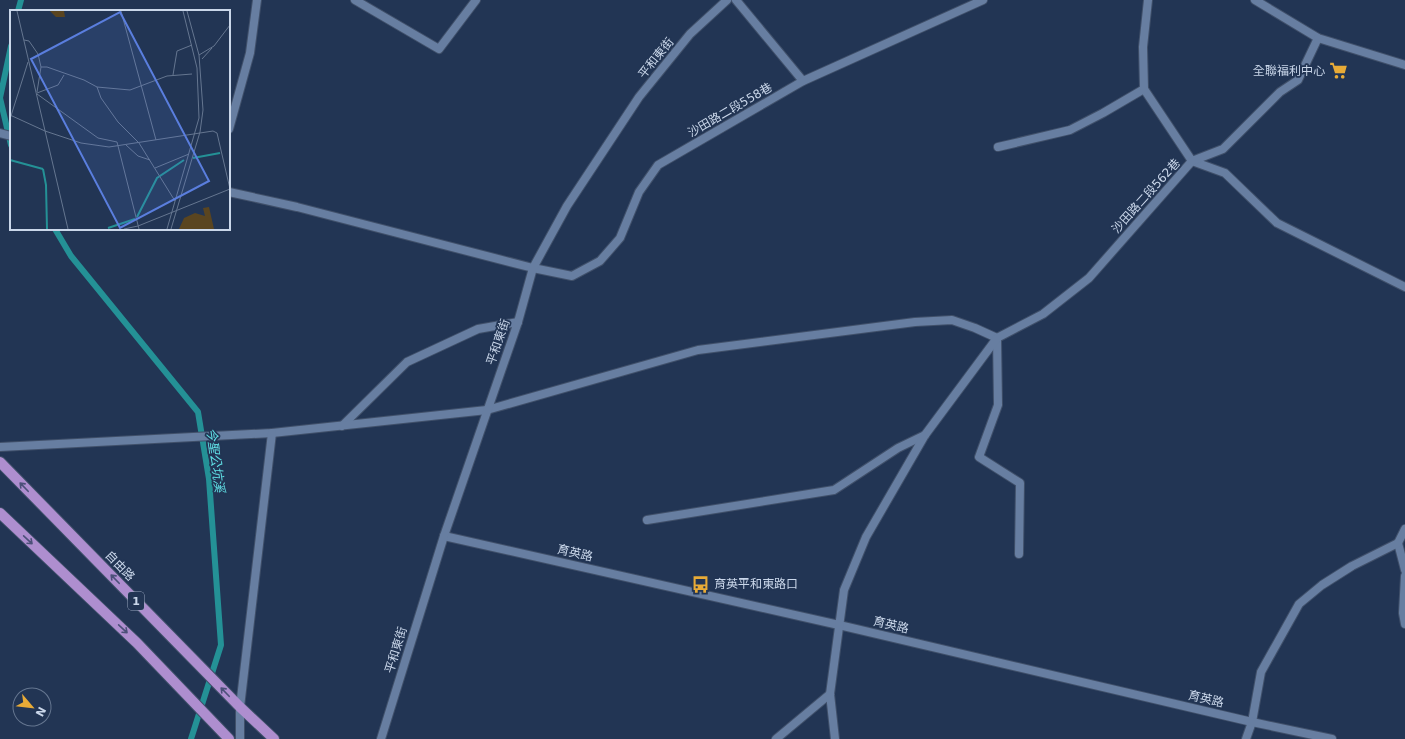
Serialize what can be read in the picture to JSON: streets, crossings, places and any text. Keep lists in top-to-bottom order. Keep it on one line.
{"streets":{"main road":["自由路","1"],"street":["平和東街","沙田路二段558巷","沙田路二段562巷","育英路"]},"crossings":[["平和東街","沙田路二段558巷"],["平和東街","育英路"]],"water":["今聖公坑溪"],"places":{"supermarket":["全聯福利中心"],"bus stop":["育英平和東路口"]},"north":"bottom right"}
